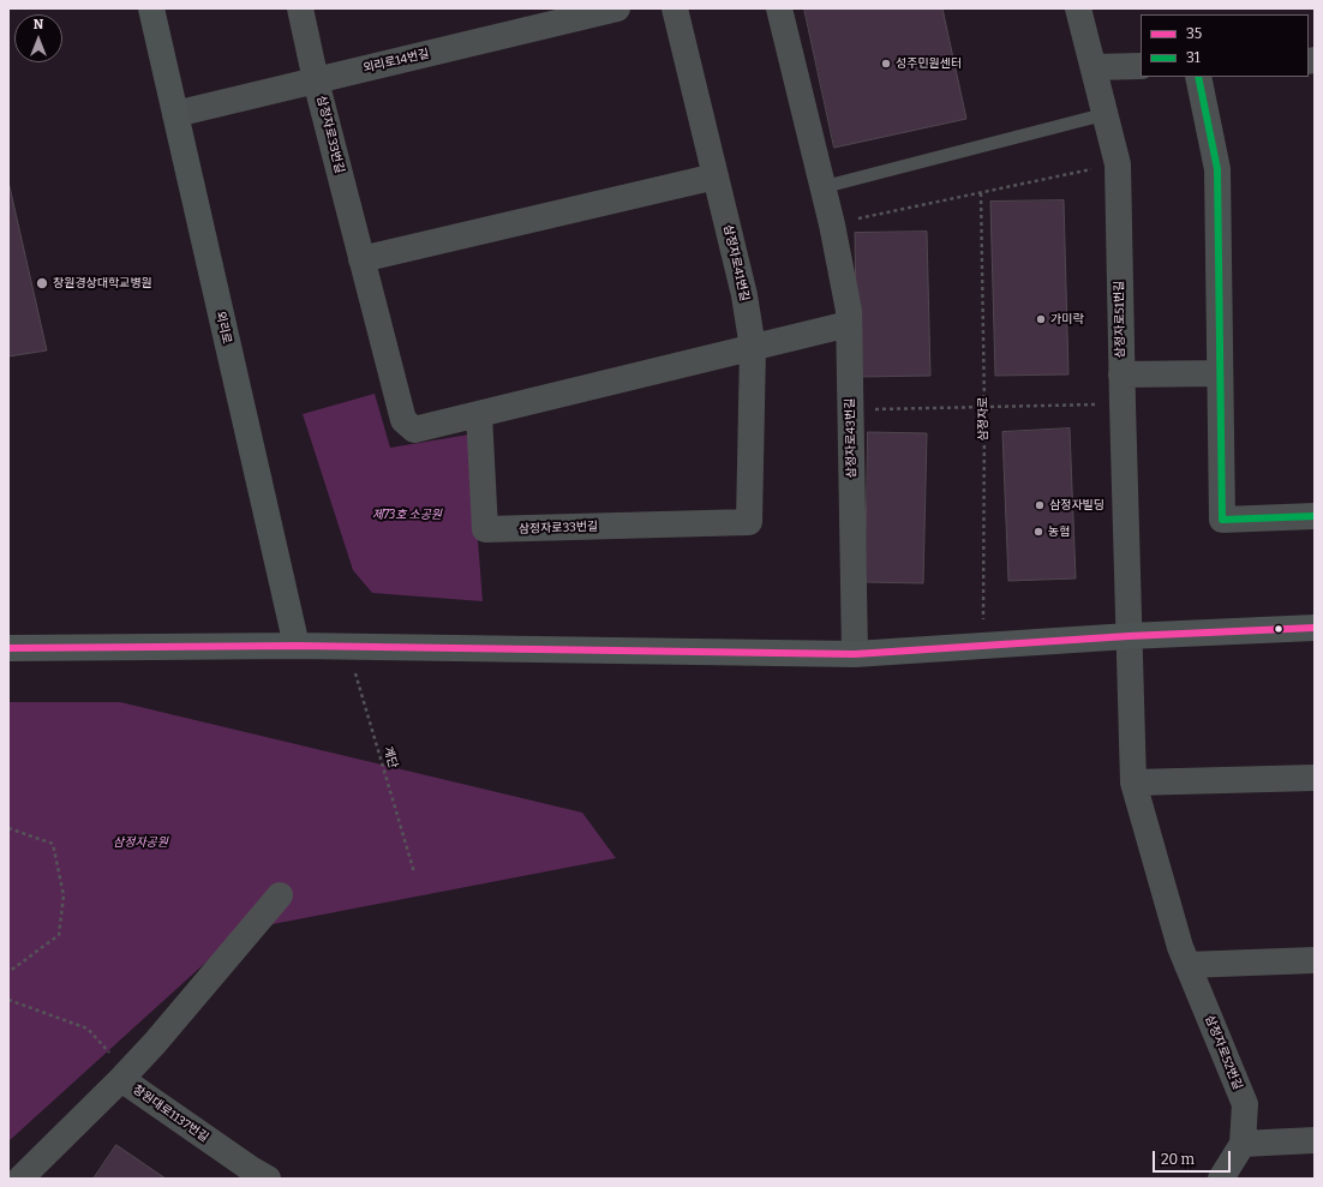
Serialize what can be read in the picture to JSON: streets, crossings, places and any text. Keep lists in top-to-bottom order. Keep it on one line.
{"streets":{"street":["외리로14번길","삼정자로33번길","삼정자로41번길","삼정자로51번길","외리로","삼정자로43번길","삼정자로52번길","창원대로1137번길"],"path":["삼정자로","계단"]},"crossings":[["외리로14번길","삼정자로33번길"],["외리로14번길","외리로"],["삼정자로33번길","삼정자로41번길"],["삼정자로33번길","삼정자로43번길"],["삼정자로51번길","삼정자로52번길"]],"parks":["제73호 소공원","삼정자공원"],"places":["성주민원센터","창원경상대학교병원","가미락","삼정자빌딩","농협"],"lines":["transit line 31","transit line 35"],"legend":["35","31"],"scale_bar":"20 m","north":"top"}
